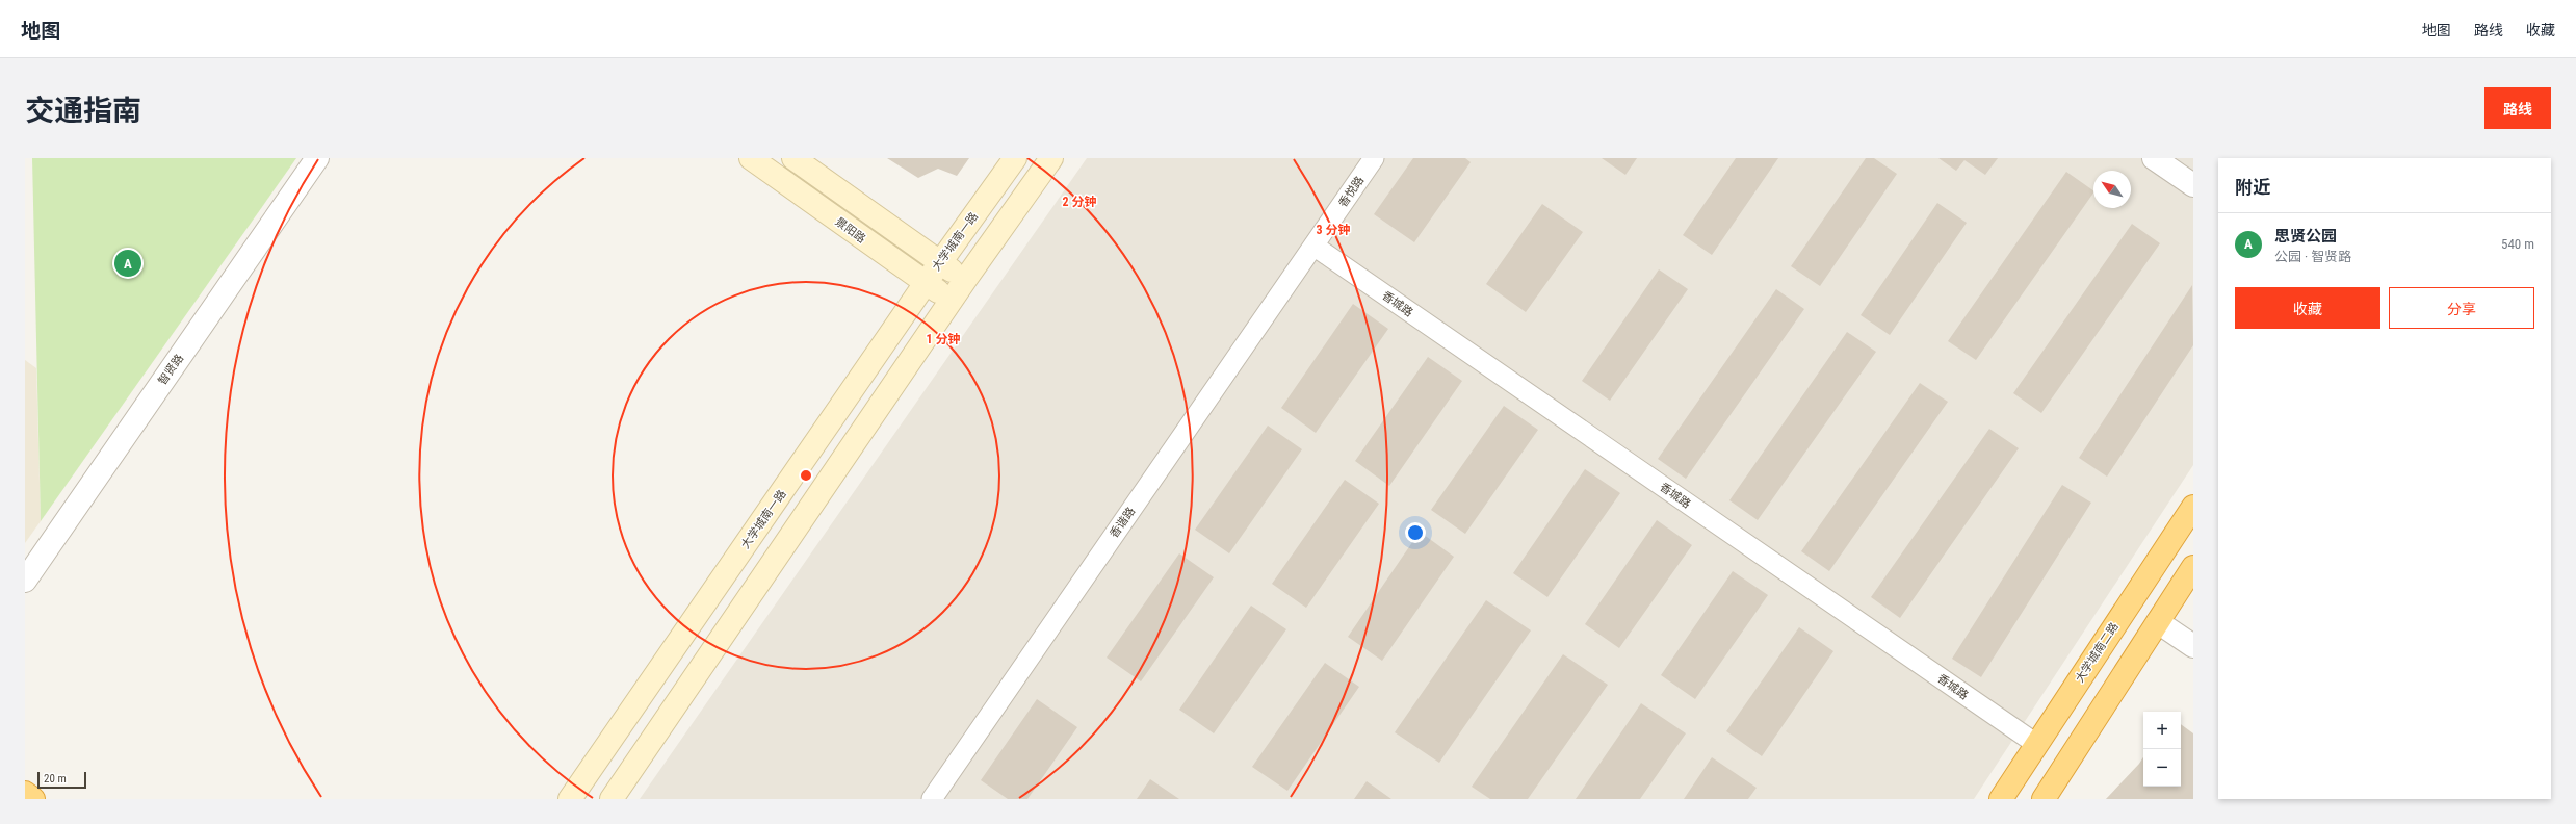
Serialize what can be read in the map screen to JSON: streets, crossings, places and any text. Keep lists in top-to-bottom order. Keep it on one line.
{"streets":{"highway":["大学城南二路"],"main road":["景阳路","大学城南一路"],"street":["香悦路","香城路","智贤路","香谐路"]},"crossings":[["香悦路","香城路"],["香悦路","香谐路"],["景阳路","大学城南一路"],["香城路","香谐路"],["香城路","大学城南二路"]],"scale_bar":"20 m","north":"top left","page":{"header":"地图","nav":["地图","路线","收藏"],"title":"交通指南","buttons":["路线",["收藏","分享"]],"heading":"附近","list":[{"mark":"A","name":"思贤公园","note":"公园 · 智贤路","value":"540 m"}],"pins":"A","map_buttons":["+","−"],"scale":"20 m"},"rings":["2 分钟","3 分钟","1 分钟"]}
